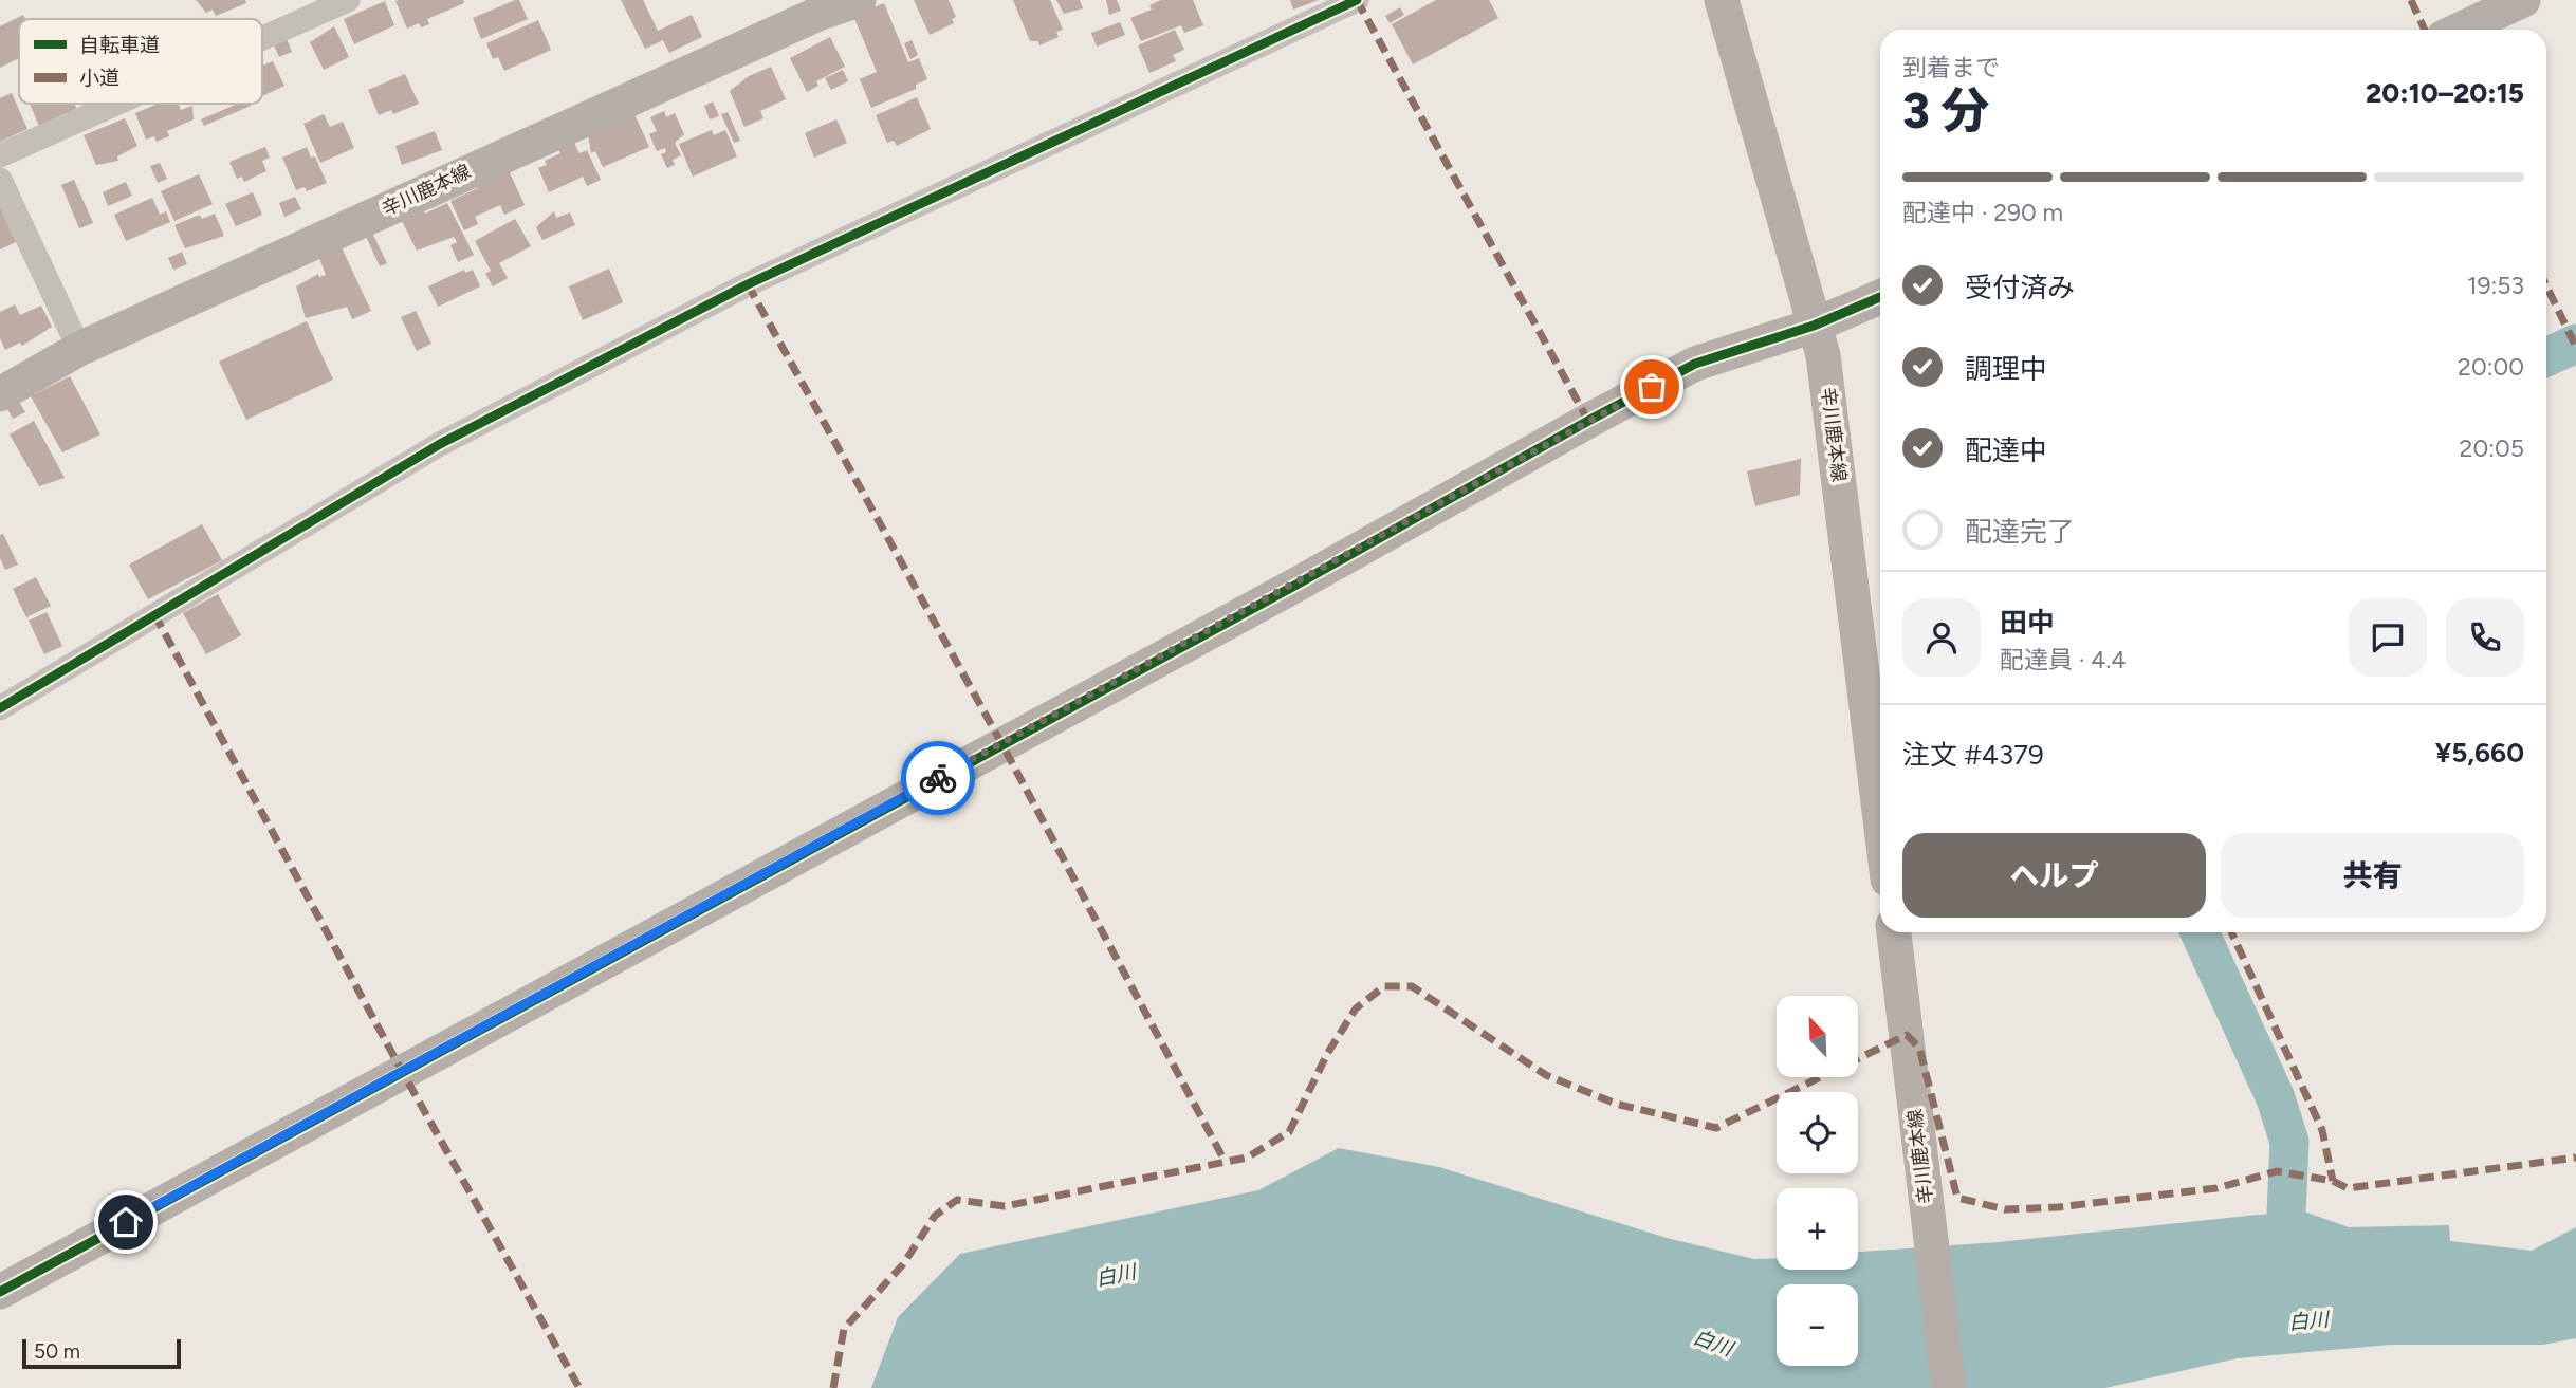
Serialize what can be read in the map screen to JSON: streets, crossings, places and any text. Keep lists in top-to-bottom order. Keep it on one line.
{"streets":{"main road":["辛川鹿本線"]},"water":["白川"],"legend":["自転車道","小道"],"scale_bar":"50 m","north":"top left","page":{"heading":["3 分","到着まで","20:10–20:15"],"panel":["田中","配達員 · 4.4","注文 #4379","¥5,660"],"bar":"配達中 · 290 m","list":[["受付済み","19:53"],["調理中","20:00"],["配達中","20:05"],"配達完了"],"buttons":["ヘルプ","共有"],"map_buttons":["+","−"],"scale":"50 m"}}
